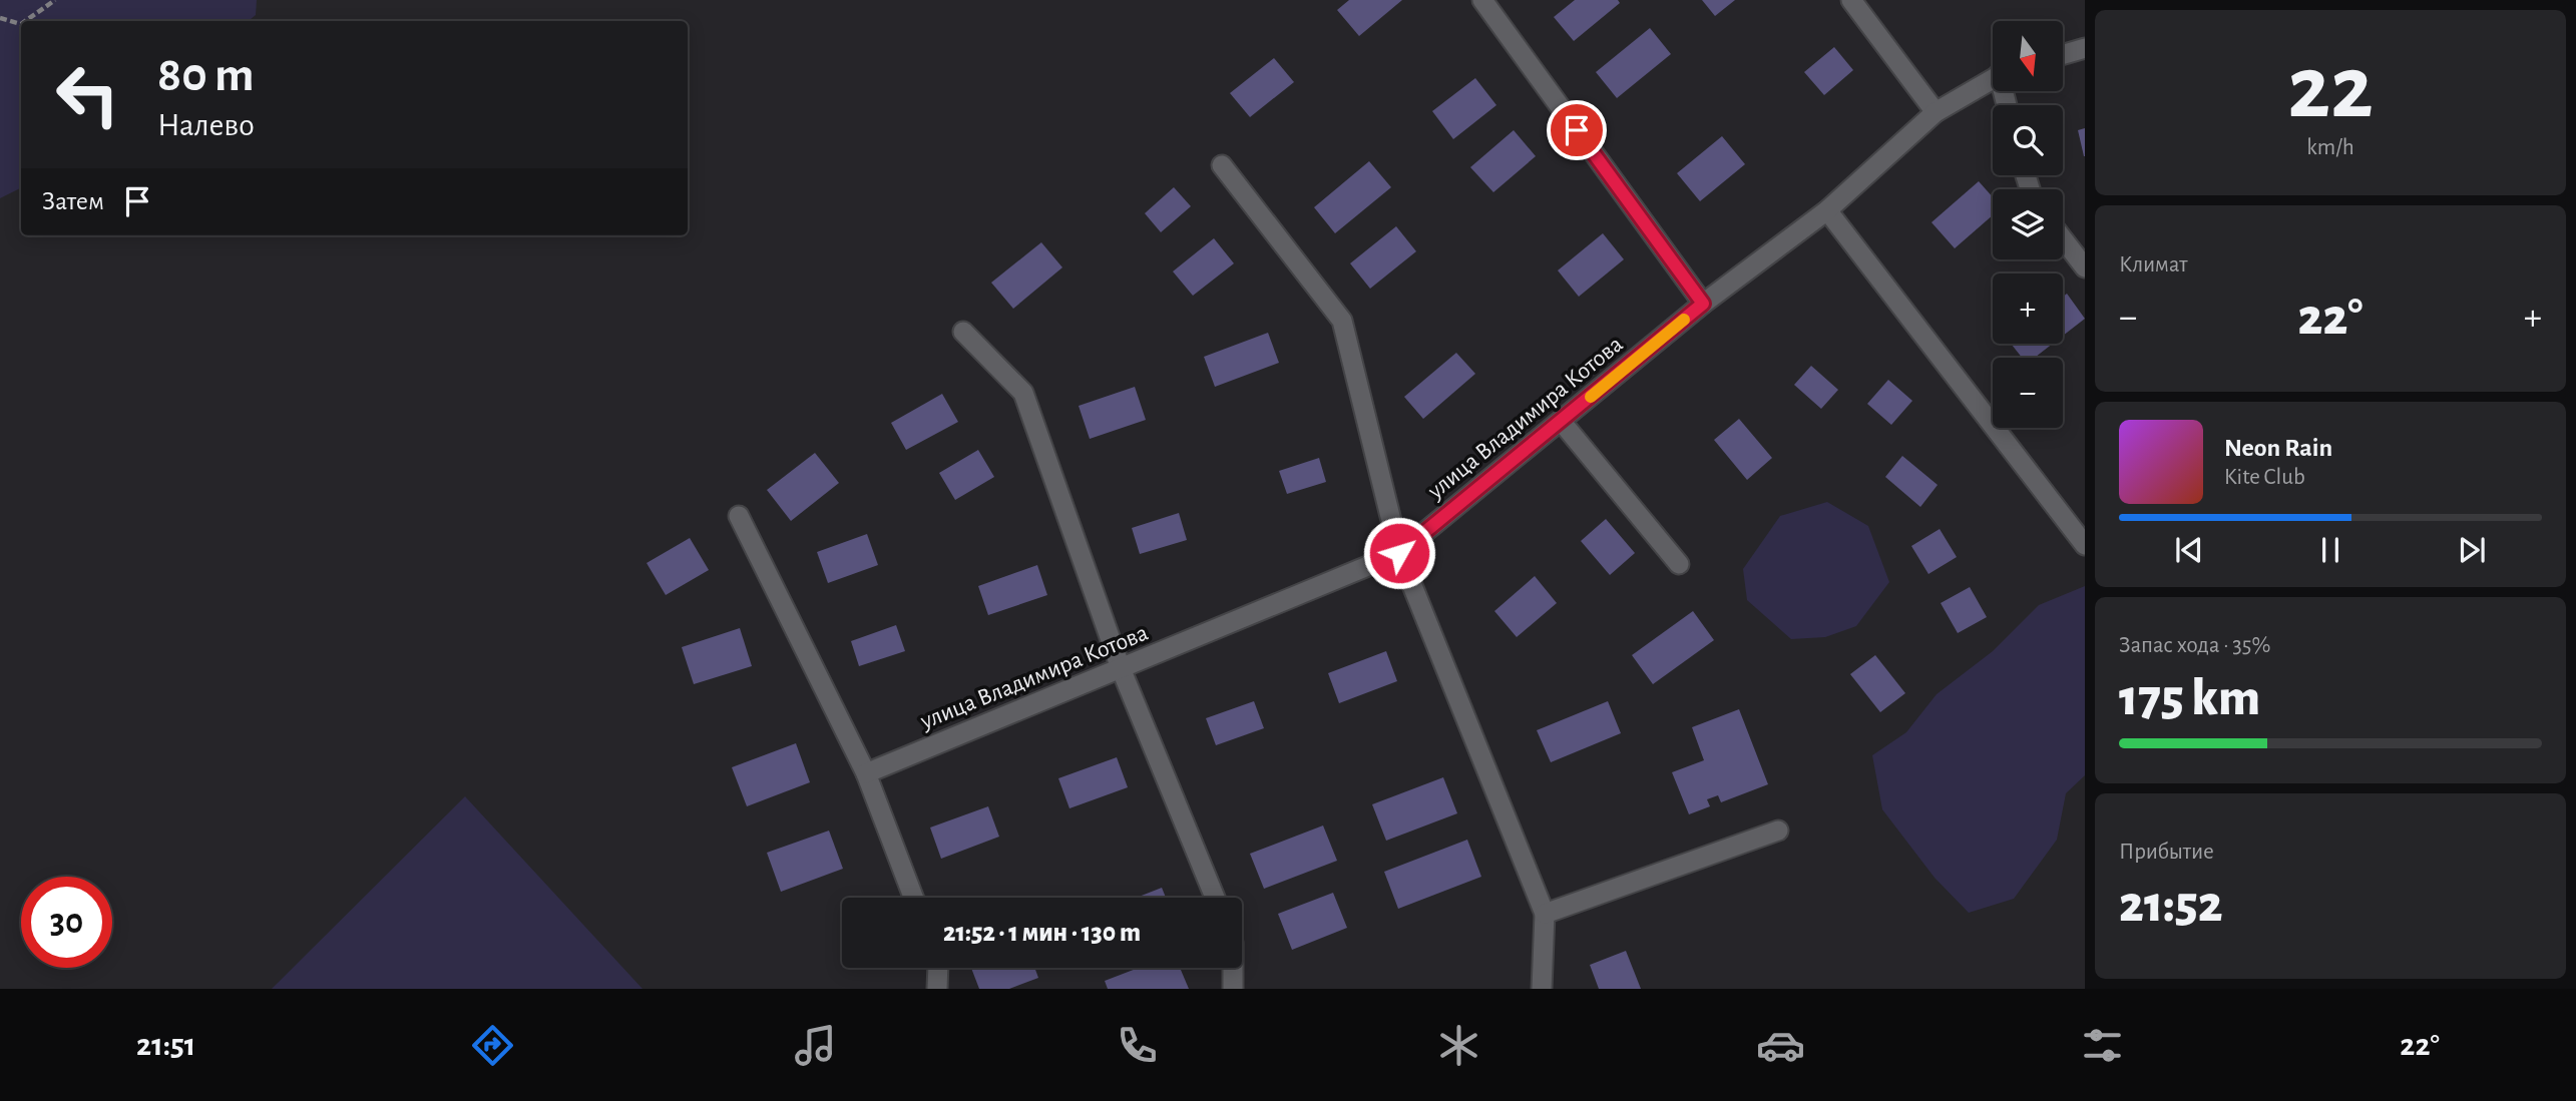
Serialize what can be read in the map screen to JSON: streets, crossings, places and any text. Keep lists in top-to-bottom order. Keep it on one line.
{"streets":{"street":["улица Владимира Котова"]},"north":"bottom","page":{"tile":[["22","km/h"],"Климат",["Запас хода · 35%","175 km"],["Прибытие","21:52"]],"map_buttons":["+","−"],"turn":["80 m","Налево"],"then":"Затем","heat":["−","22°","+"],"song":["Neon Rain","Kite Club"],"limit":"30","trip":"21:52 · 1 мин · 130 m","tabs":["21:51","22°"]}}
